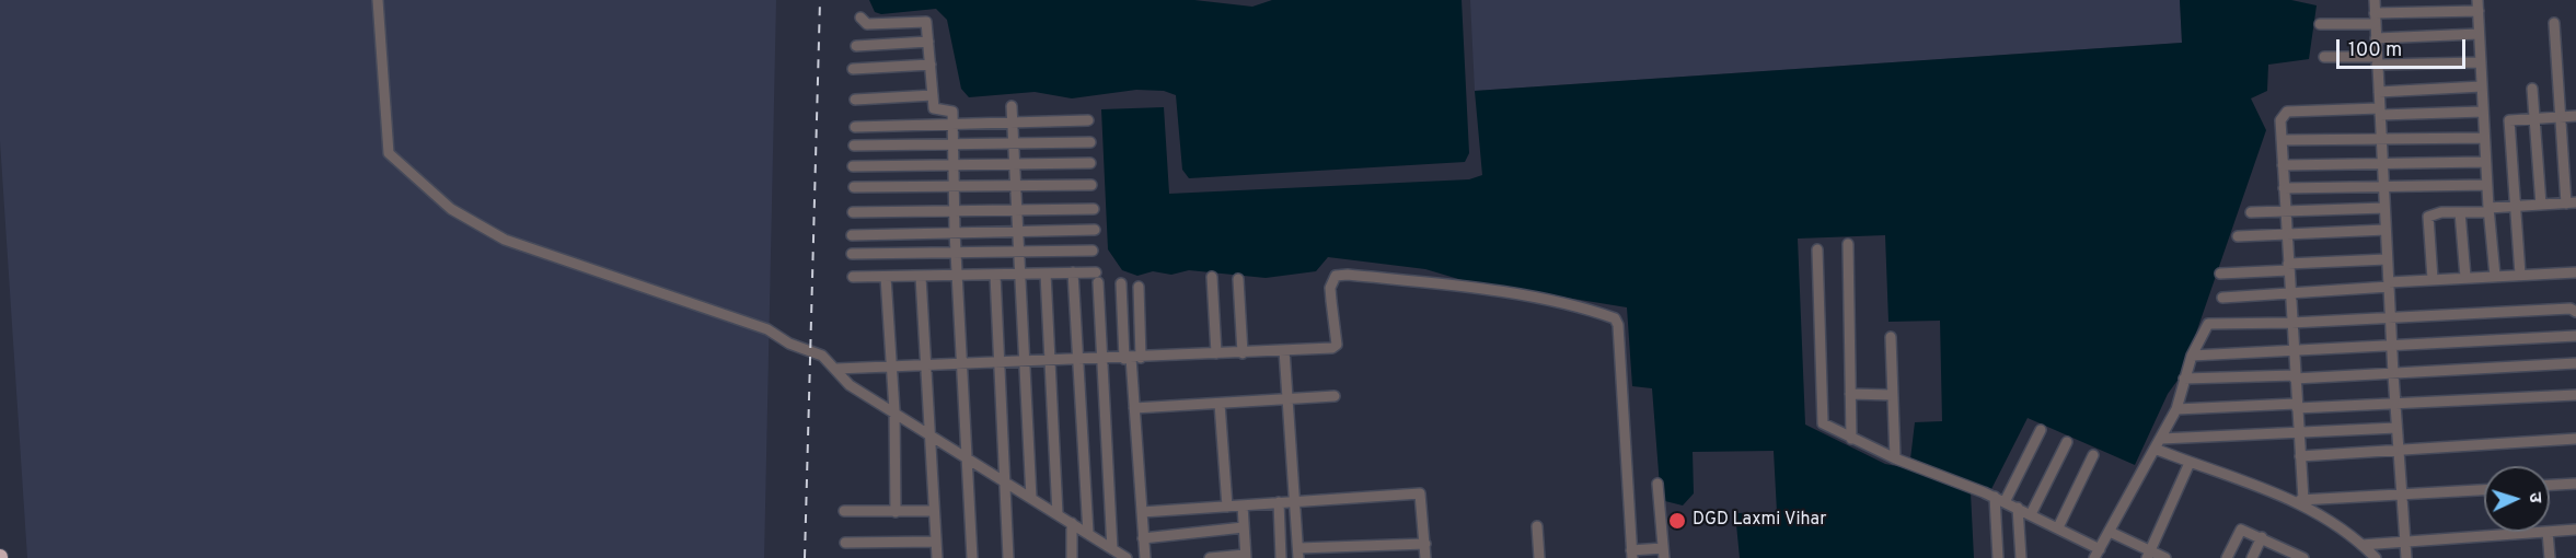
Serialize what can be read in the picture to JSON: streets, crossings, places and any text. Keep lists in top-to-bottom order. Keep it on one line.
{"places":["DGD Laxmi Vihar"],"scale_bar":"100 m","north":"right"}
